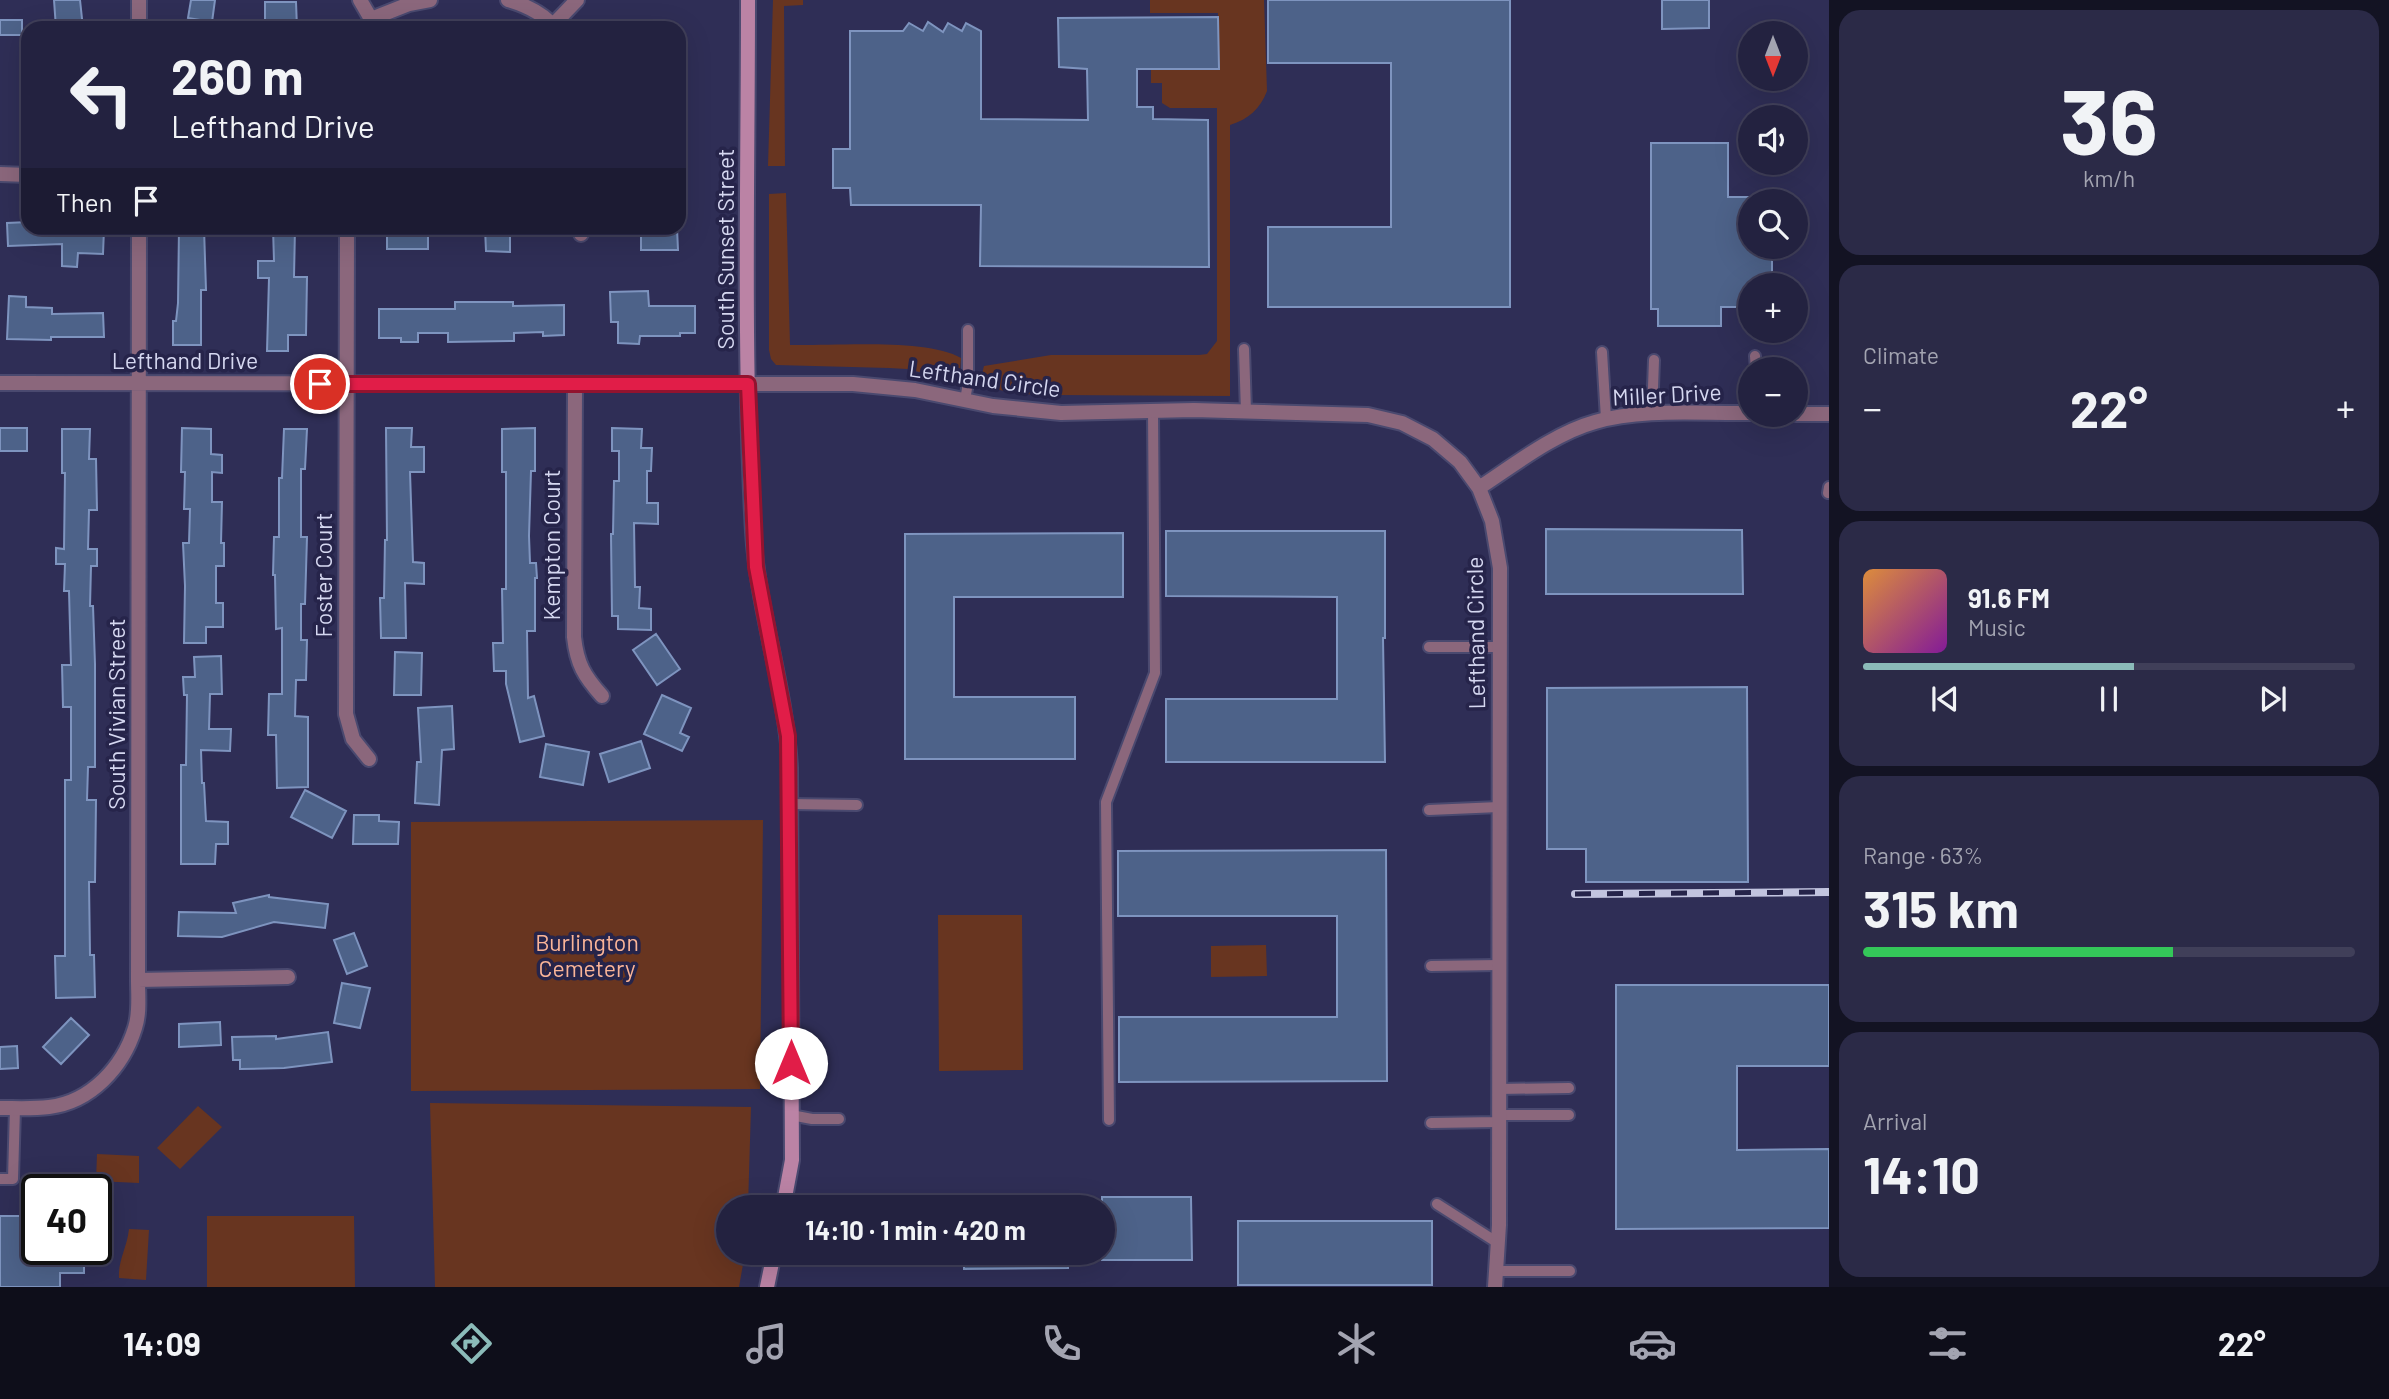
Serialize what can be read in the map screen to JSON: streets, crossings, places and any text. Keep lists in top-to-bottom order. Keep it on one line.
{"streets":{"street":["South Sunset Street","Lefthand Drive","Lefthand Circle","Miller Drive","Kempton Court","Foster Court","South Vivian Street"]},"crossings":[["South Sunset Street","Lefthand Drive"],["South Sunset Street","Lefthand Circle"],["Lefthand Drive","Lefthand Circle"],["Lefthand Drive","Kempton Court"],["Lefthand Drive","Foster Court"],["Lefthand Drive","South Vivian Street"],["Lefthand Circle","Miller Drive"]],"parks":["Burlington Cemetery"],"north":"bottom","page":{"tile":[["36","km/h"],"Climate",["Range · 63%","315 km"],["Arrival","14:10"]],"map_buttons":["+","−"],"turn":["260 m","Lefthand Drive"],"then":"Then","heat":["−","22°","+"],"song":["91.6 FM","Music"],"limit":"40","trip":"14:10 · 1 min · 420 m","tabs":["14:09","22°"]}}
